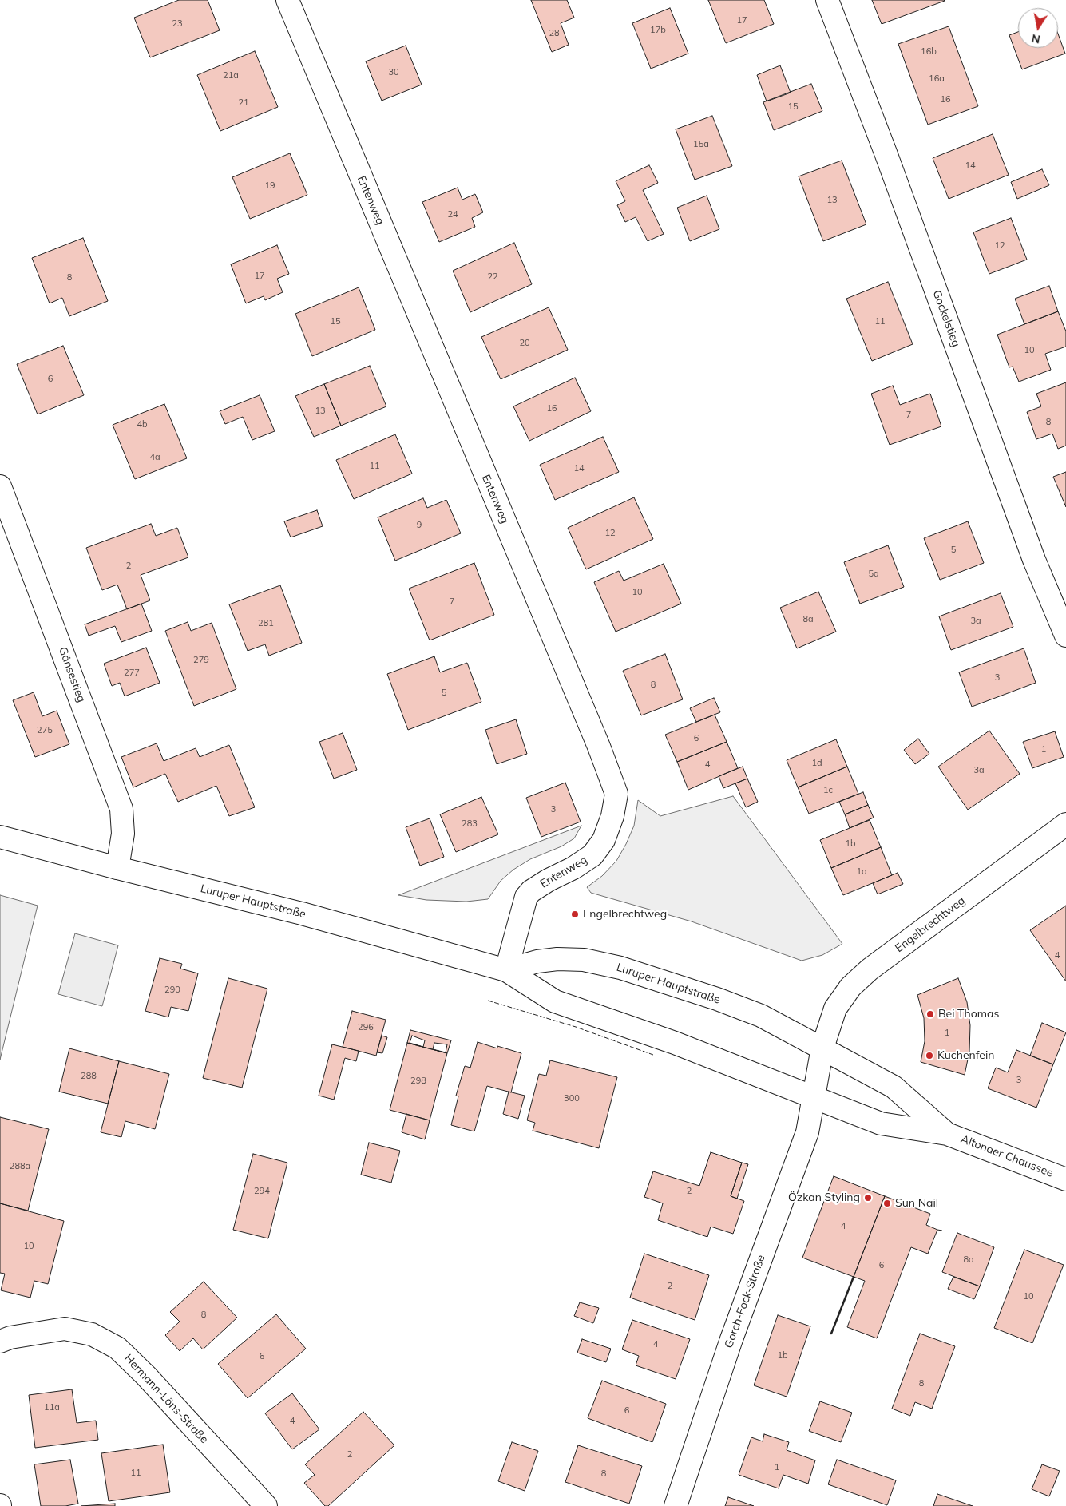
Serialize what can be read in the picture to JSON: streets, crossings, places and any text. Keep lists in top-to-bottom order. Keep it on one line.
{"streets":{"street":["Entenweg","Gockelstieg","Gänsestieg","Luruper Hauptstraße","Engelbrechtweg","Altonaer Chaussee","Gorch-Fock-Straße","Hermann-Löns-Straße"]},"crossings":[["Entenweg","Luruper Hauptstraße"],["Gänsestieg","Luruper Hauptstraße"],["Luruper Hauptstraße","Engelbrechtweg"],["Luruper Hauptstraße","Altonaer Chaussee"],["Luruper Hauptstraße","Gorch-Fock-Straße"],["Engelbrechtweg","Altonaer Chaussee"],["Engelbrechtweg","Gorch-Fock-Straße"],["Altonaer Chaussee","Gorch-Fock-Straße"]],"places":["Engelbrechtweg","Bei Thomas","Kuchenfein","Özkan Styling","Sun Nail"],"house_numbers":["17","23","17b","28","16b","30","21a","16a","16","21","15","15a","14","19","13","24","12","17","22","8","15","11","20","10","6","16","13","7","8","4b","4a","11","14","9","12","5","2","5a","10","7","8a","3a","281","279","277","3","8","5","275","6","1","1d","4","3a","1c","3","283","1b","1a","4","290","296","1","288","3","298","300","288a","294","2","4","10","8a","6","2","10","8","4","1b","6","8","11a","6","4","2","1","11","8"],"north":"bottom"}
